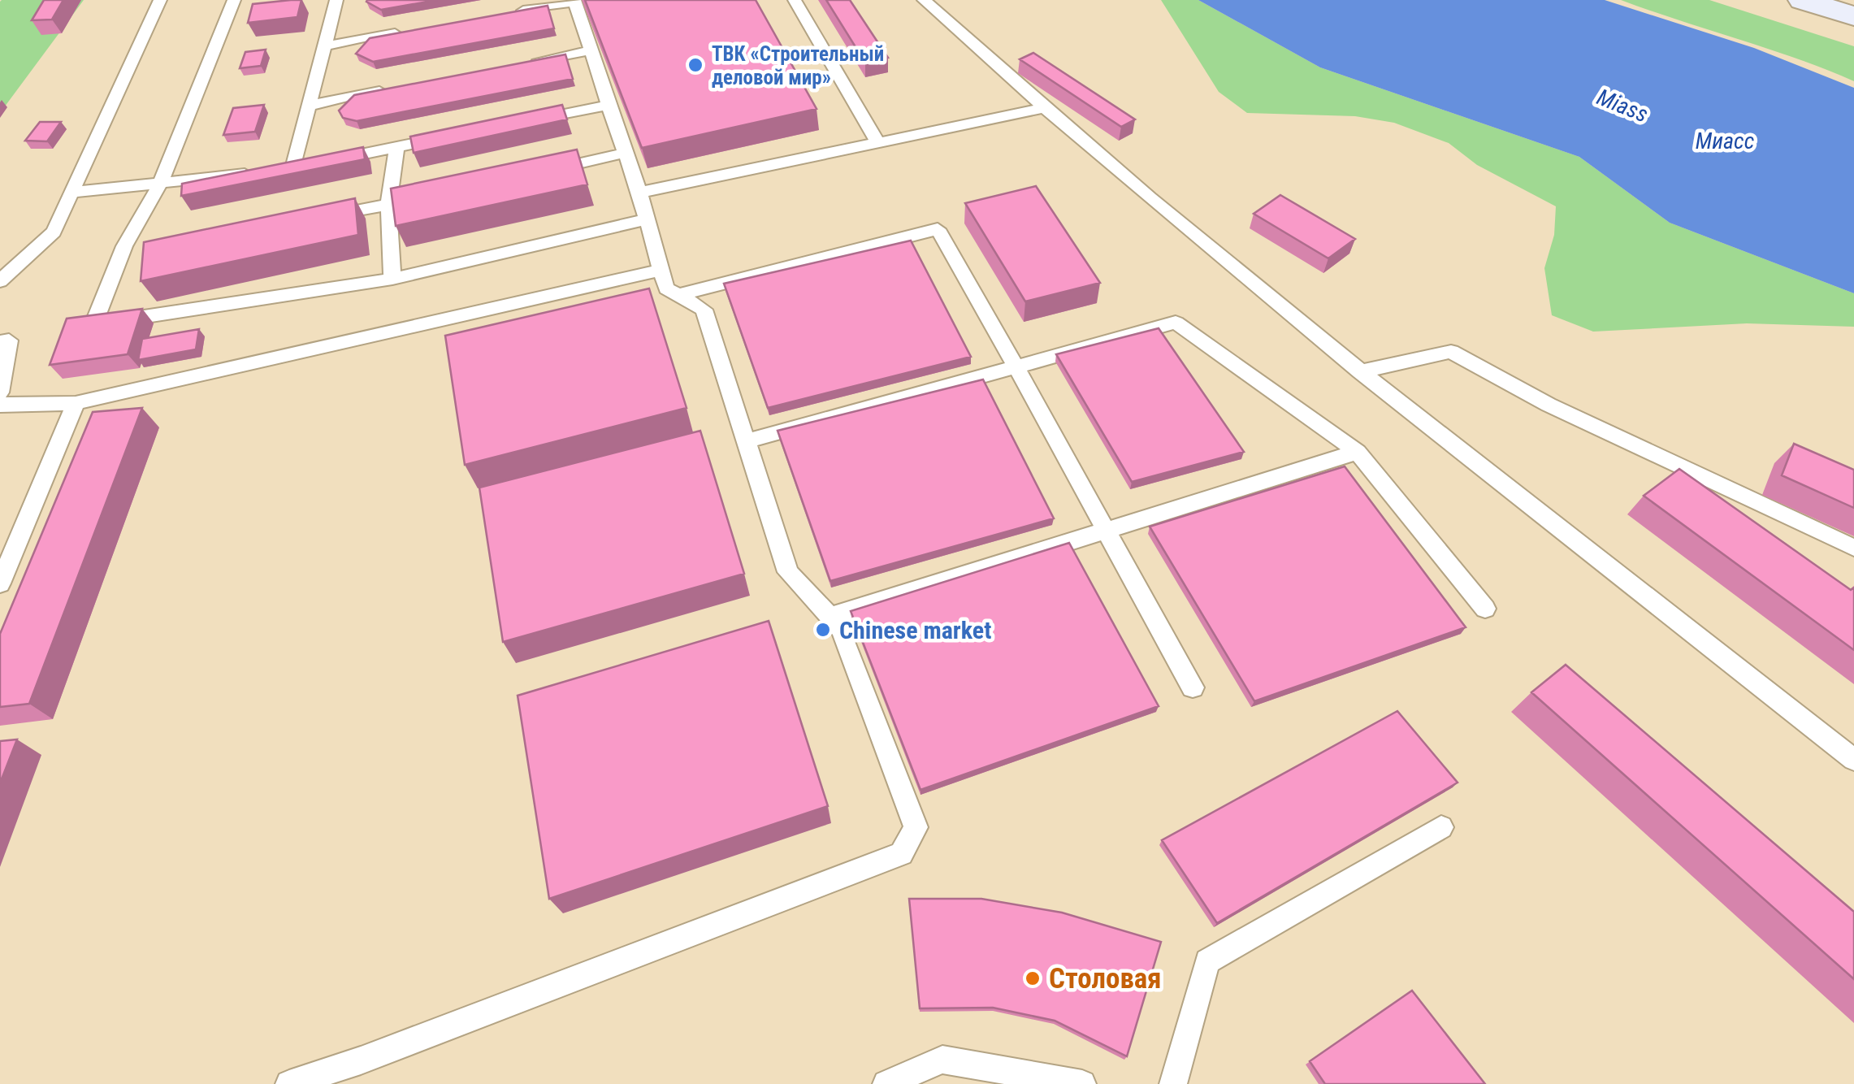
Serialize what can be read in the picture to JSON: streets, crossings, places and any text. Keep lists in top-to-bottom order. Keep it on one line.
{"water":["Miass","Миасс"],"places":["ТВК «Строительный деловой мир»","Chinese market","Столовая"]}
